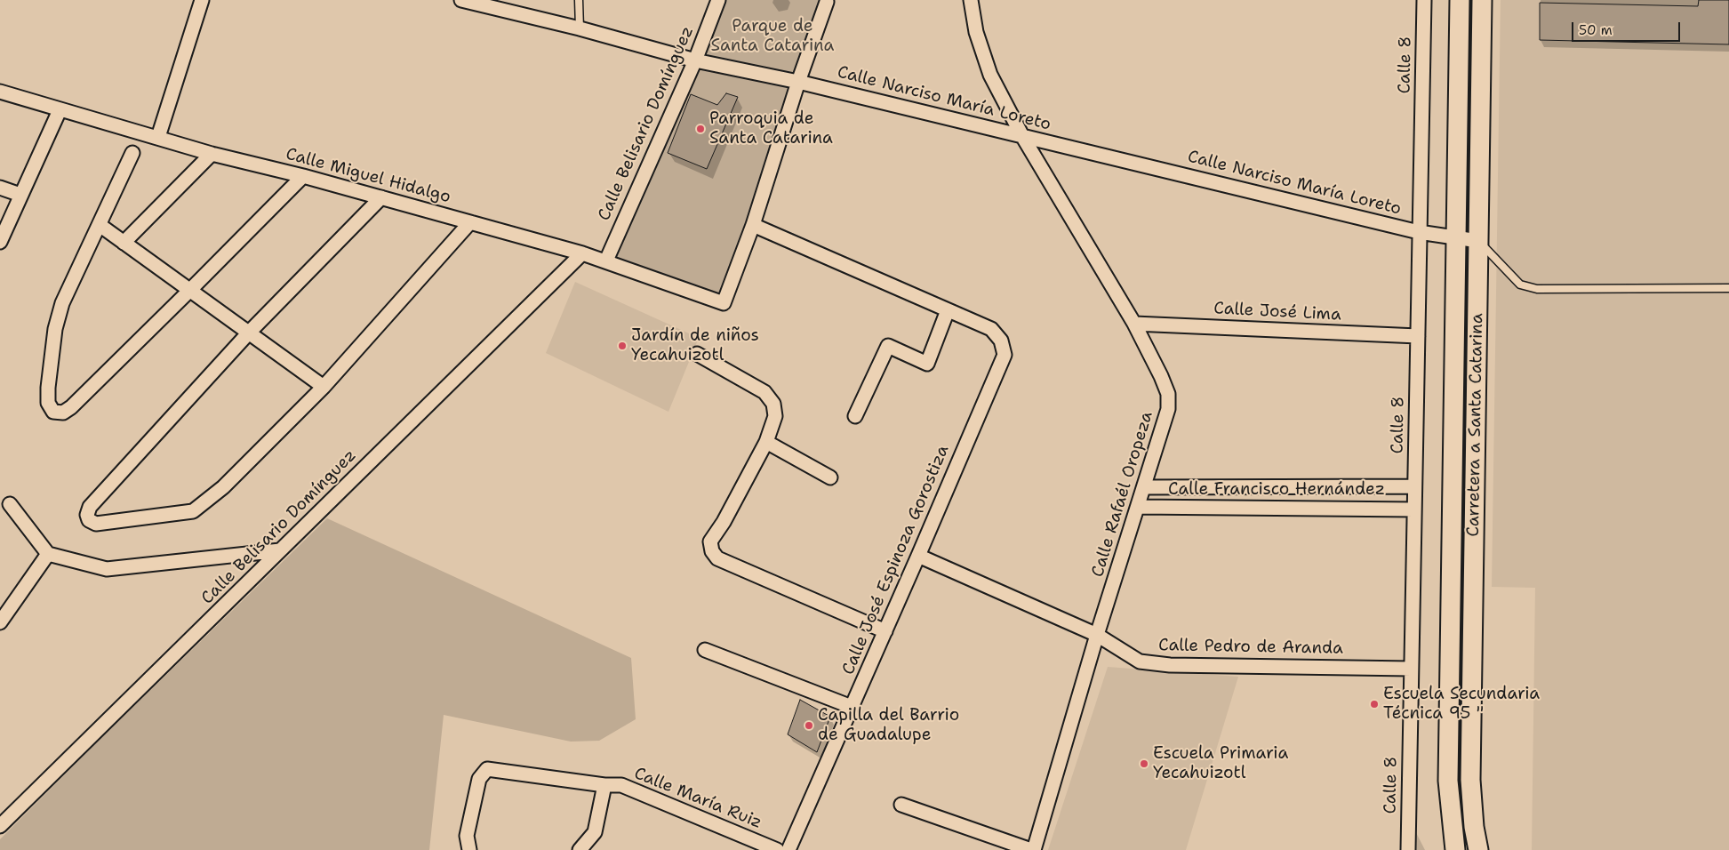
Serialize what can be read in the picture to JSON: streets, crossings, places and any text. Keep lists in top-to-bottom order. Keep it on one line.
{"streets":{"main road":["Carretera a Santa Catarina"],"street":["Calle 8","Calle Narciso María Loreto","Calle Belisario Domínguez","Calle Miguel Hidalgo","Calle José Lima","Calle Francisco Hernández","Calle Rafaél Oropeza","Calle José Espinoza Gorostiza","Calle Pedro de Aranda","Calle María Ruiz"]},"crossings":[["Calle 8","Calle Narciso María Loreto"],["Calle 8","Calle José Lima"],["Calle 8","Calle Francisco Hernández"],["Calle 8","Calle Pedro de Aranda"],["Calle Narciso María Loreto","Calle Belisario Domínguez"],["Calle Narciso María Loreto","Carretera a Santa Catarina"],["Calle Narciso María Loreto","Calle Rafaél Oropeza"],["Calle Belisario Domínguez","Calle Miguel Hidalgo"],["Calle Miguel Hidalgo","Calle José Espinoza Gorostiza"],["Calle José Lima","Calle Rafaél Oropeza"],["Calle Francisco Hernández","Calle Rafaél Oropeza"],["Calle Rafaél Oropeza","Calle Pedro de Aranda"],["Calle José Espinoza Gorostiza","Calle Pedro de Aranda"]],"parks":["Parque de Santa Catarina"],"places":["Parroquia de Santa Catarina","Jardín de niños Yecahuizotl","Escuela Secundaria Técnica 95 \"","Capilla del Barrio de Guadalupe","Escuela Primaria Yecahuizotl"],"scale_bar":"50 m"}
